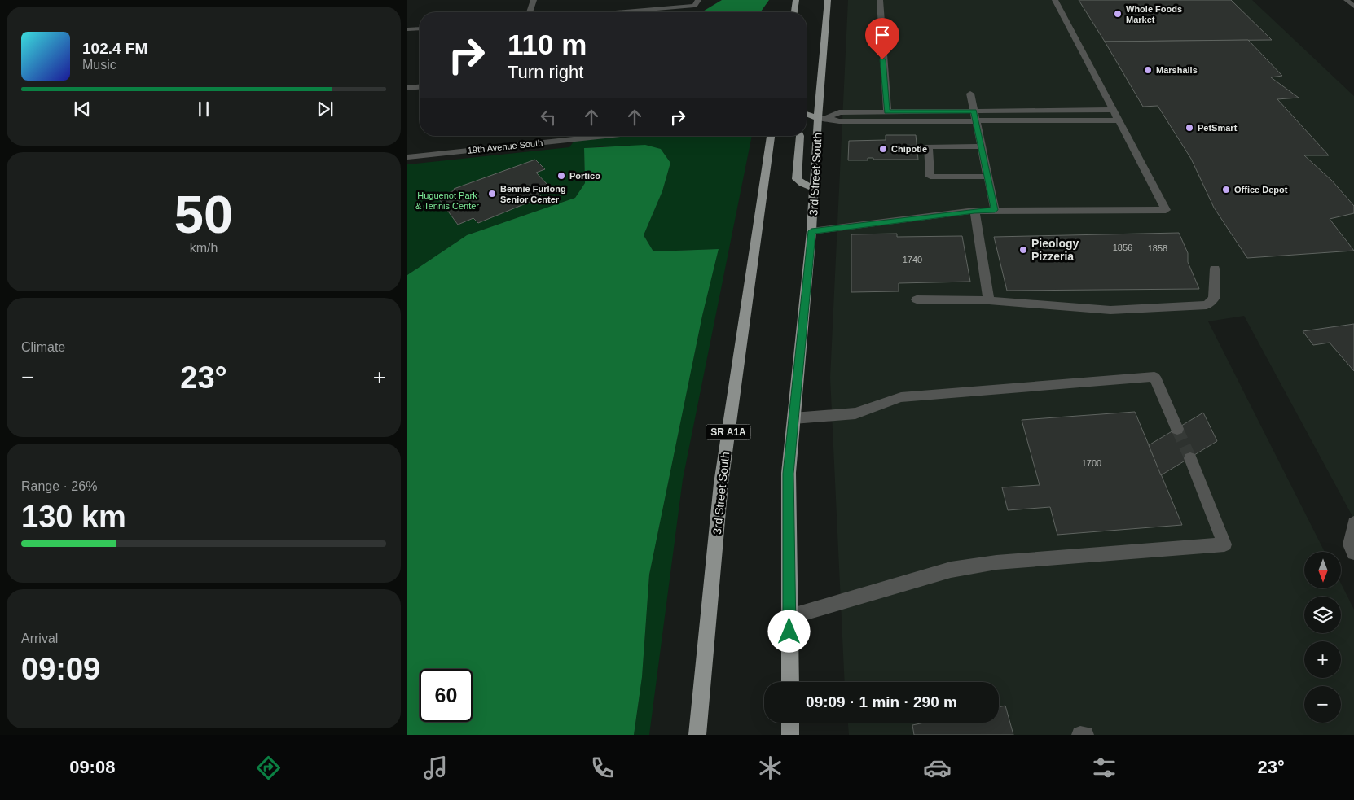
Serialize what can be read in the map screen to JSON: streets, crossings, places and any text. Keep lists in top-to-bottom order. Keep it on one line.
{"streets":{"main road":["3rd Street South","SR A1A"],"street":["19th Avenue South"]},"parks":["Huguenot Park & Tennis Center"],"places":["Whole Foods Market","Marshalls","PetSmart","Chipotle","Portico","Office Depot","Bennie Furlong Senior Center","Pieology Pizzeria"],"house_numbers":["1856","1858","1740","1700"],"north":"bottom","page":{"turn":["110 m","Turn right"],"song":["102.4 FM","Music"],"tile":[["50","km/h"],"Climate",["Range · 26%","130 km"],["Arrival","09:09"]],"heat":["−","23°","+"],"map_buttons":["+","−"],"limit":"60","trip":"09:09 · 1 min · 290 m","tabs":["09:08","23°"]}}
